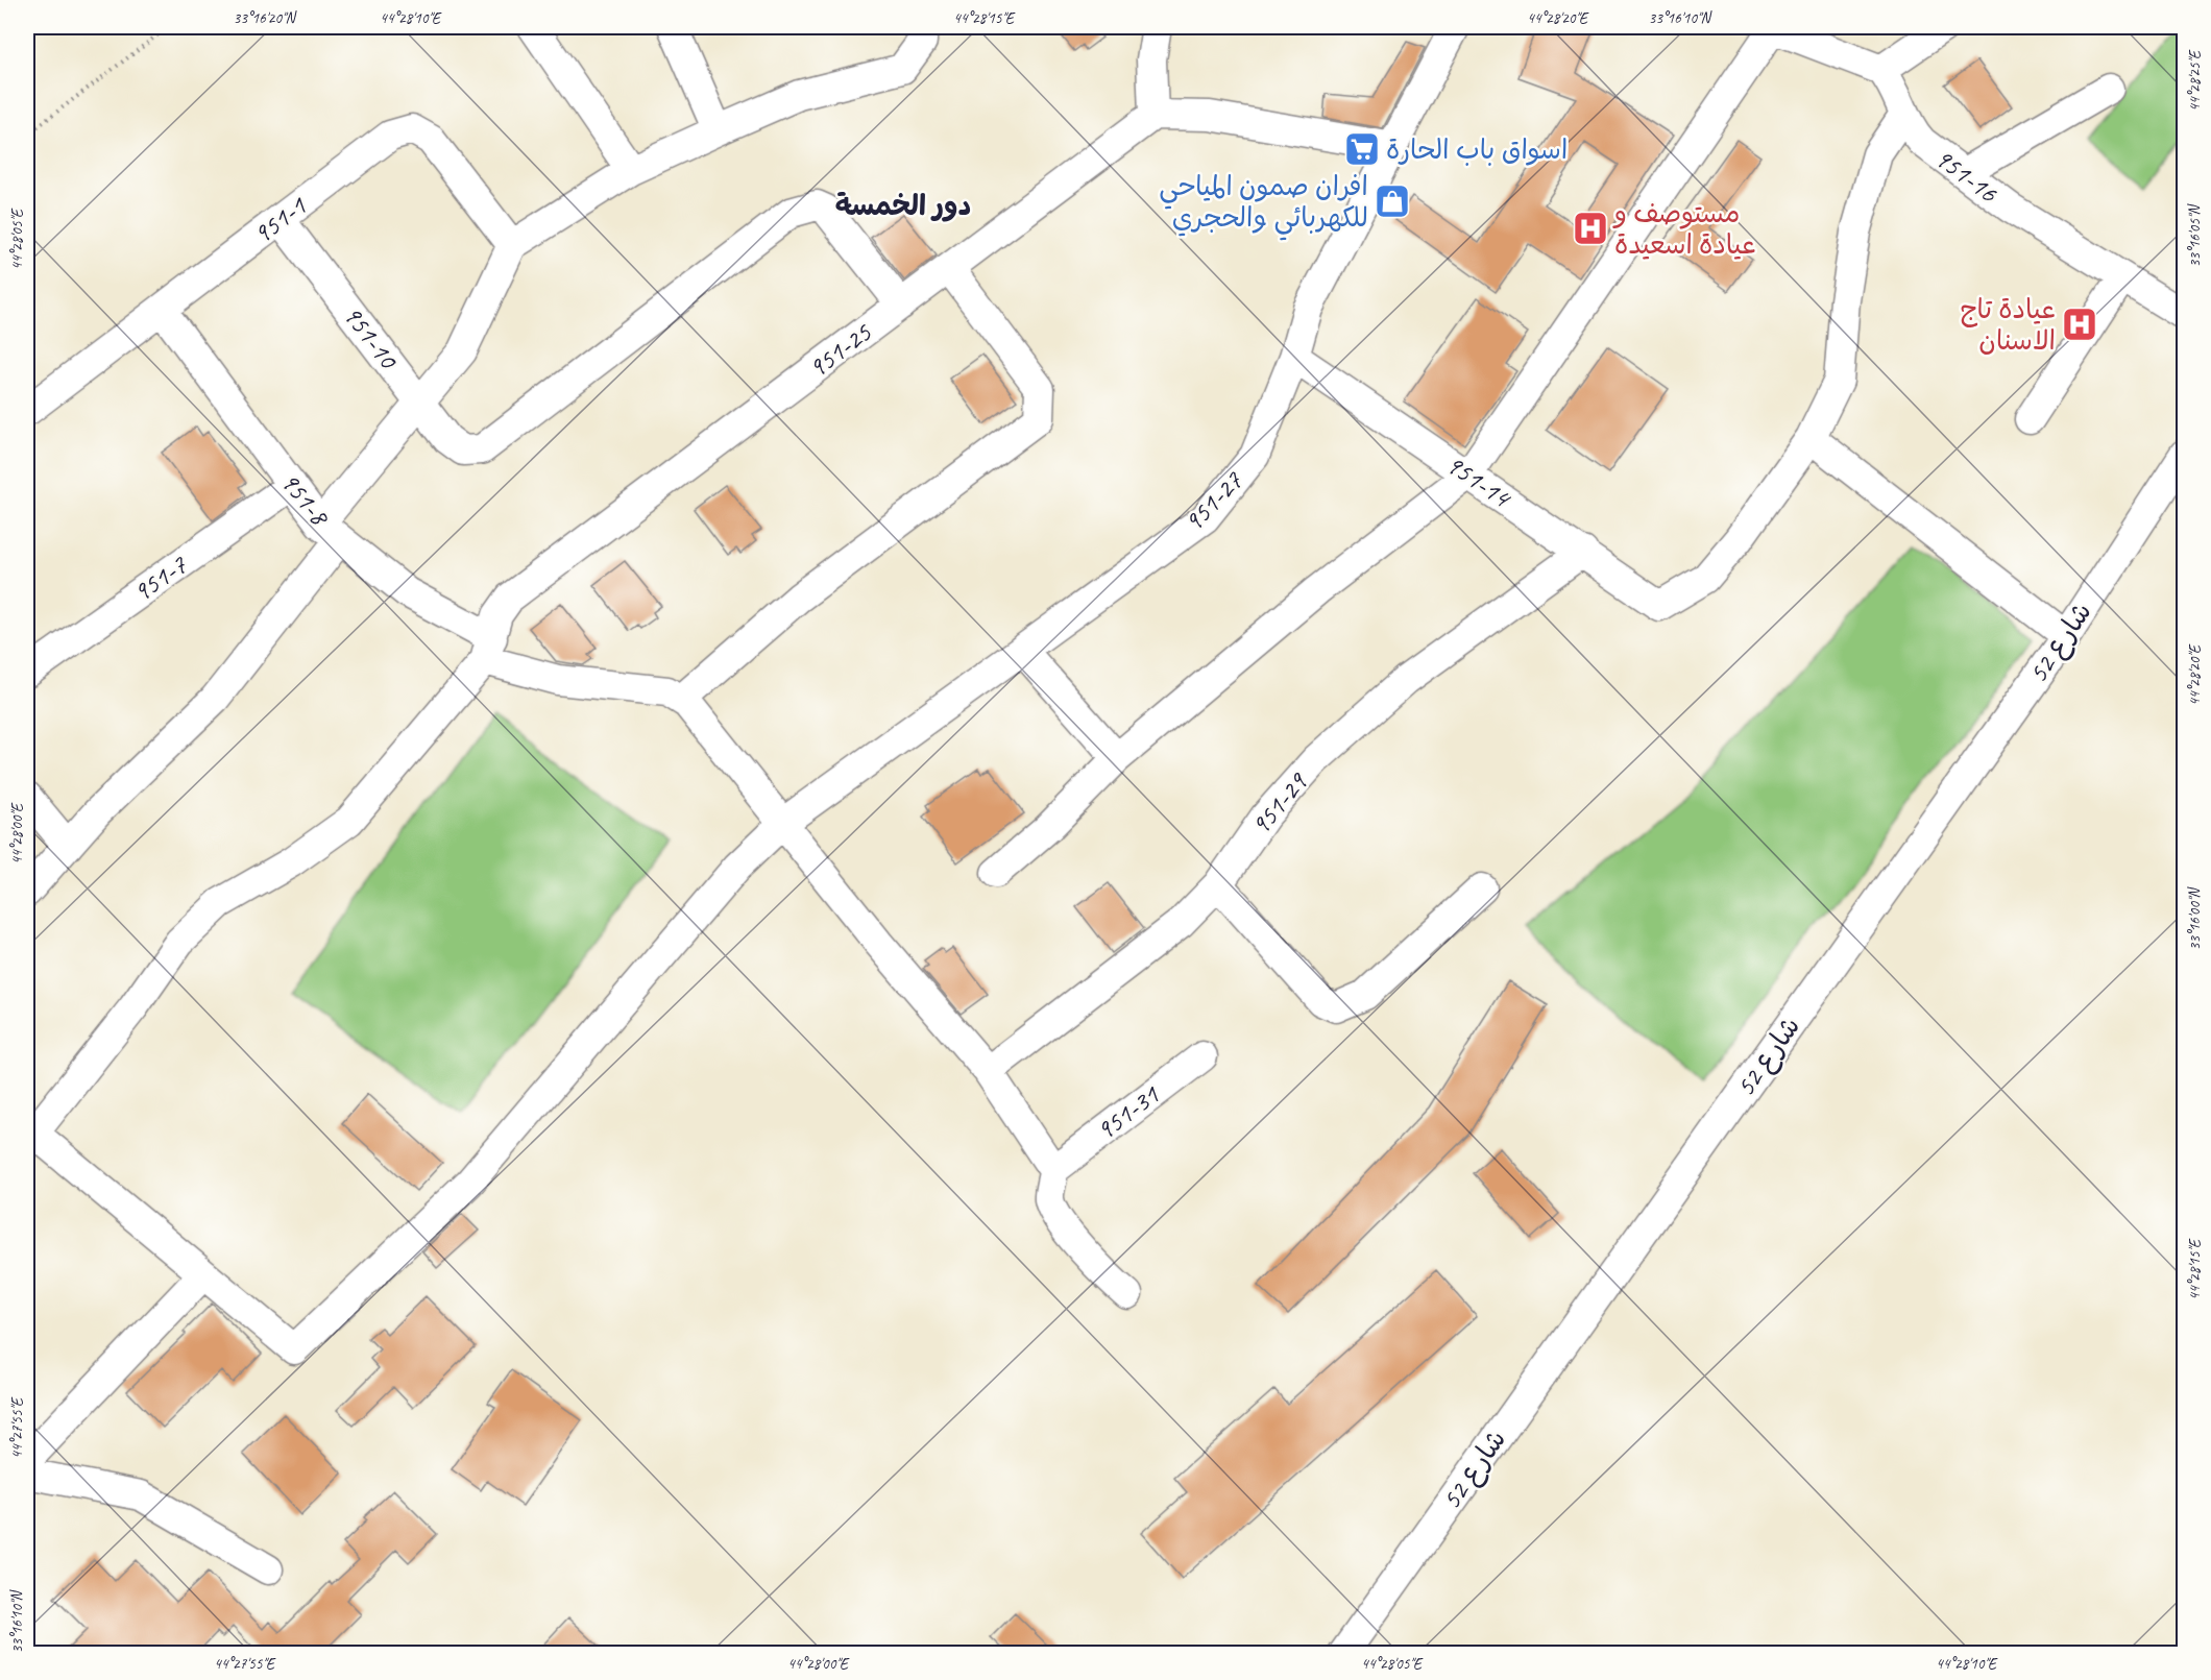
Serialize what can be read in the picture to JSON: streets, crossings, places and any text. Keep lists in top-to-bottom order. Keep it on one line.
{"streets":{"street":["951-16","951-1","951-10","951-25","951-14","951-8","951-27","951-7","شارع 52","951-29","951-31"]},"crossings":[["951-1","951-10"],["951-1","951-8"],["951-10","951-25"],["951-25","951-8"],["951-14","951-27"],["951-14","951-29"],["951-8","951-7"]],"districts":["دور الخمسة"],"places":{"supermarket":["اسواق باب الحارة"],"shop":["افران صمون المياحي للكهربائي والحجري"],"hospital":["مستوصف و عيادة اسعيدة","عيادة تاج الاسنان"]},"coordinates":["33°16'20\"N","44°28'10\"E","44°28'15\"E","44°28'20\"E","33°16'10\"N","44°28'25\"E","33°16'05\"N","44°28'05\"E","44°28'00\"E","33°16'00\"N","44°27'55\"E"]}
